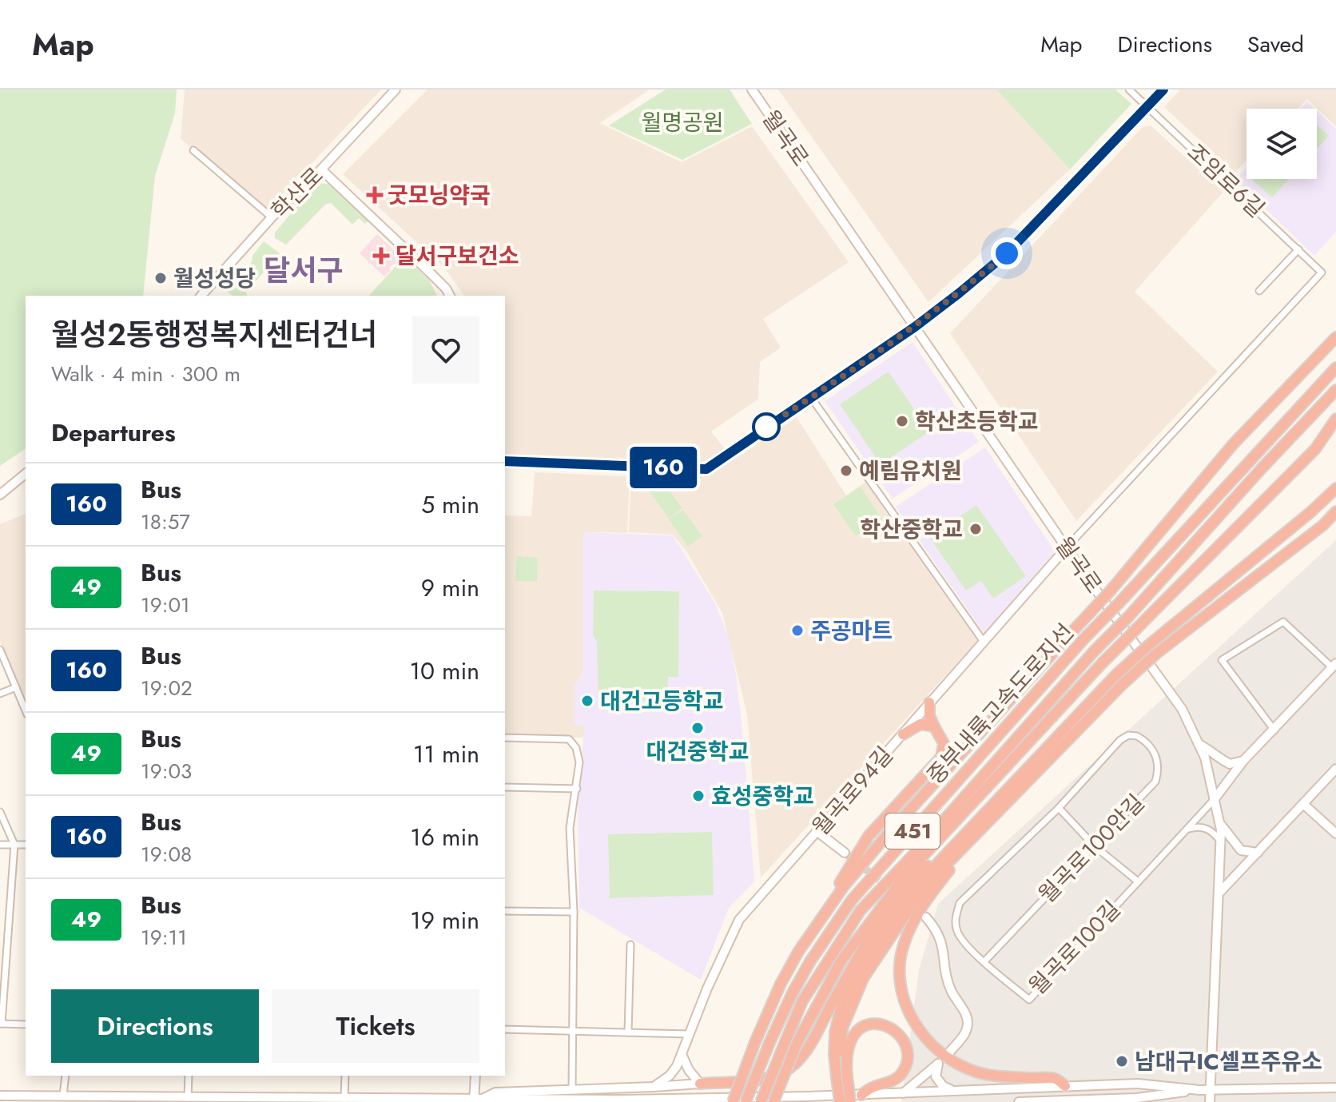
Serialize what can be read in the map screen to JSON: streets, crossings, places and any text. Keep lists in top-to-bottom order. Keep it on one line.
{"streets":{"highway":["중부내륙고속도로지선","451"],"main road":["월곡로","학산로","월곡로94길"],"street":["조암로6길","월곡로100안길","월곡로100길"]},"crossings":[["월곡로","조암로6길"],["월곡로","월곡로94길"],["월곡로","월곡로100길"],["조암로6길","월곡로94길"],["월곡로100안길","월곡로100길"]],"districts":["달서구"],"parks":["월명공원"],"places":{"health":["굿모닝약국","달서구보건소"],"other":["월성성당","학산초등학교","예림유치원","학산중학교","주공마트","대건고등학교","대건중학교","효성중학교","남대구IC셀프주유소"]},"lines":["bus line 160"],"page":{"header":"Map","nav":["Map","Directions","Saved"],"on_map":"160","heading":[["월성2동행정복지센터건너","Walk · 4 min · 300 m"],"Departures"],"list":[{"mark":"160","name":"Bus","note":"18:57","value":"5 min"},{"mark":"49","name":"Bus","note":"19:01","value":"9 min"},{"mark":"160","name":"Bus","note":"19:02","value":"10 min"},{"mark":"49","name":"Bus","note":"19:03","value":"11 min"},{"mark":"160","name":"Bus","note":"19:08","value":"16 min"},{"mark":"49","name":"Bus","note":"19:11","value":"19 min"}],"buttons":["Directions","Tickets"]}}
